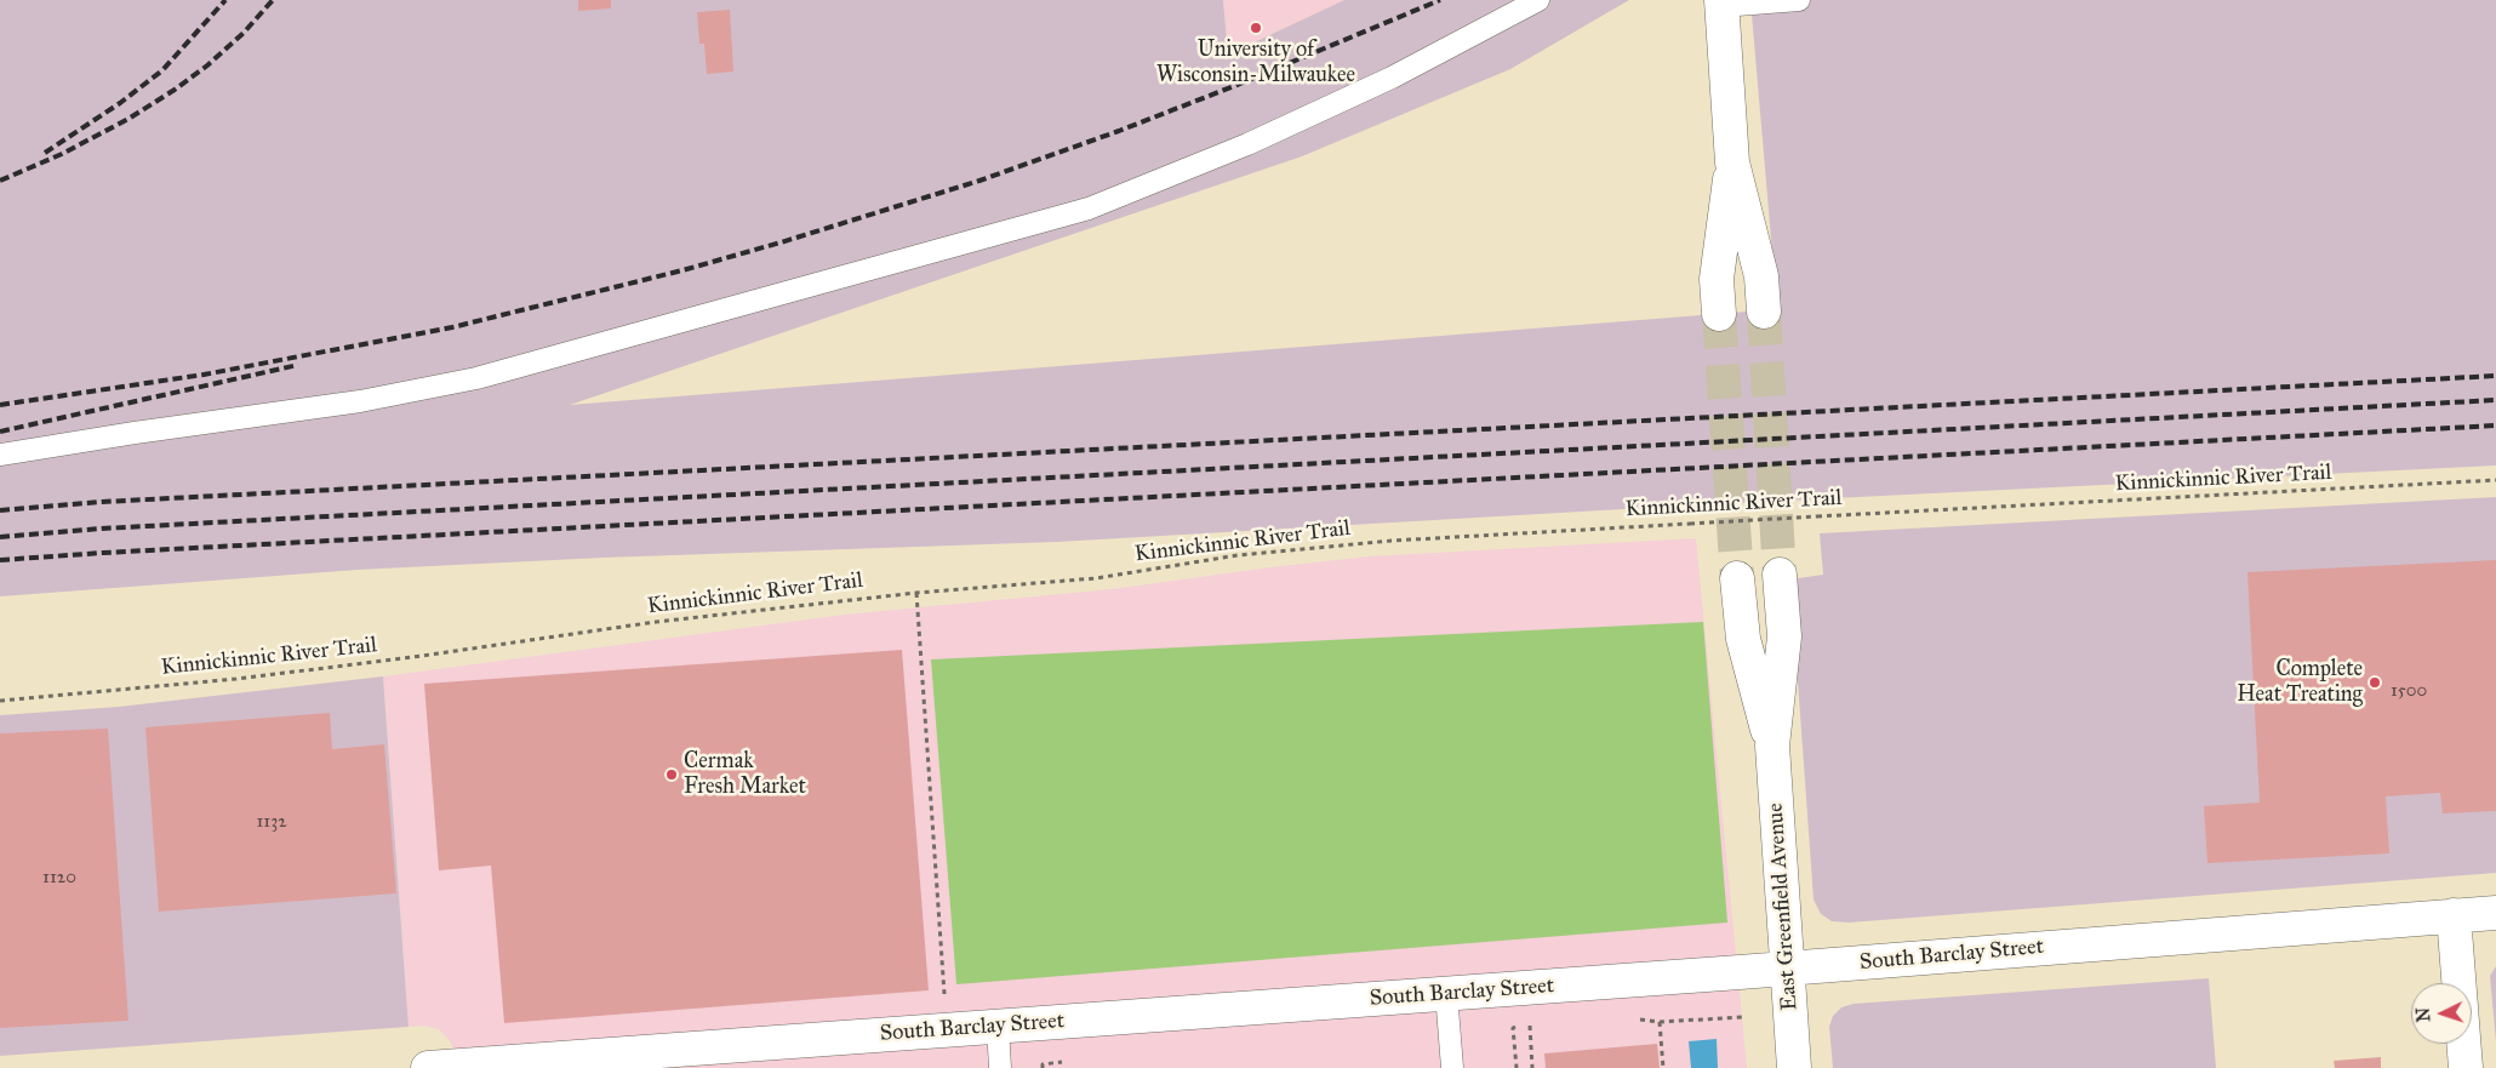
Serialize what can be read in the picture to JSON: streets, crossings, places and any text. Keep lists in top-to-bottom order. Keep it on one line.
{"streets":{"street":["East Greenfield Avenue","South Barclay Street"],"path":["Kinnickinnic River Trail"]},"crossings":[["East Greenfield Avenue","South Barclay Street"]],"places":["University of Wisconsin-Milwaukee","Complete Heat Treating","Cermak Fresh Market"],"house_numbers":["1500","1132","1120"],"north":"left"}
